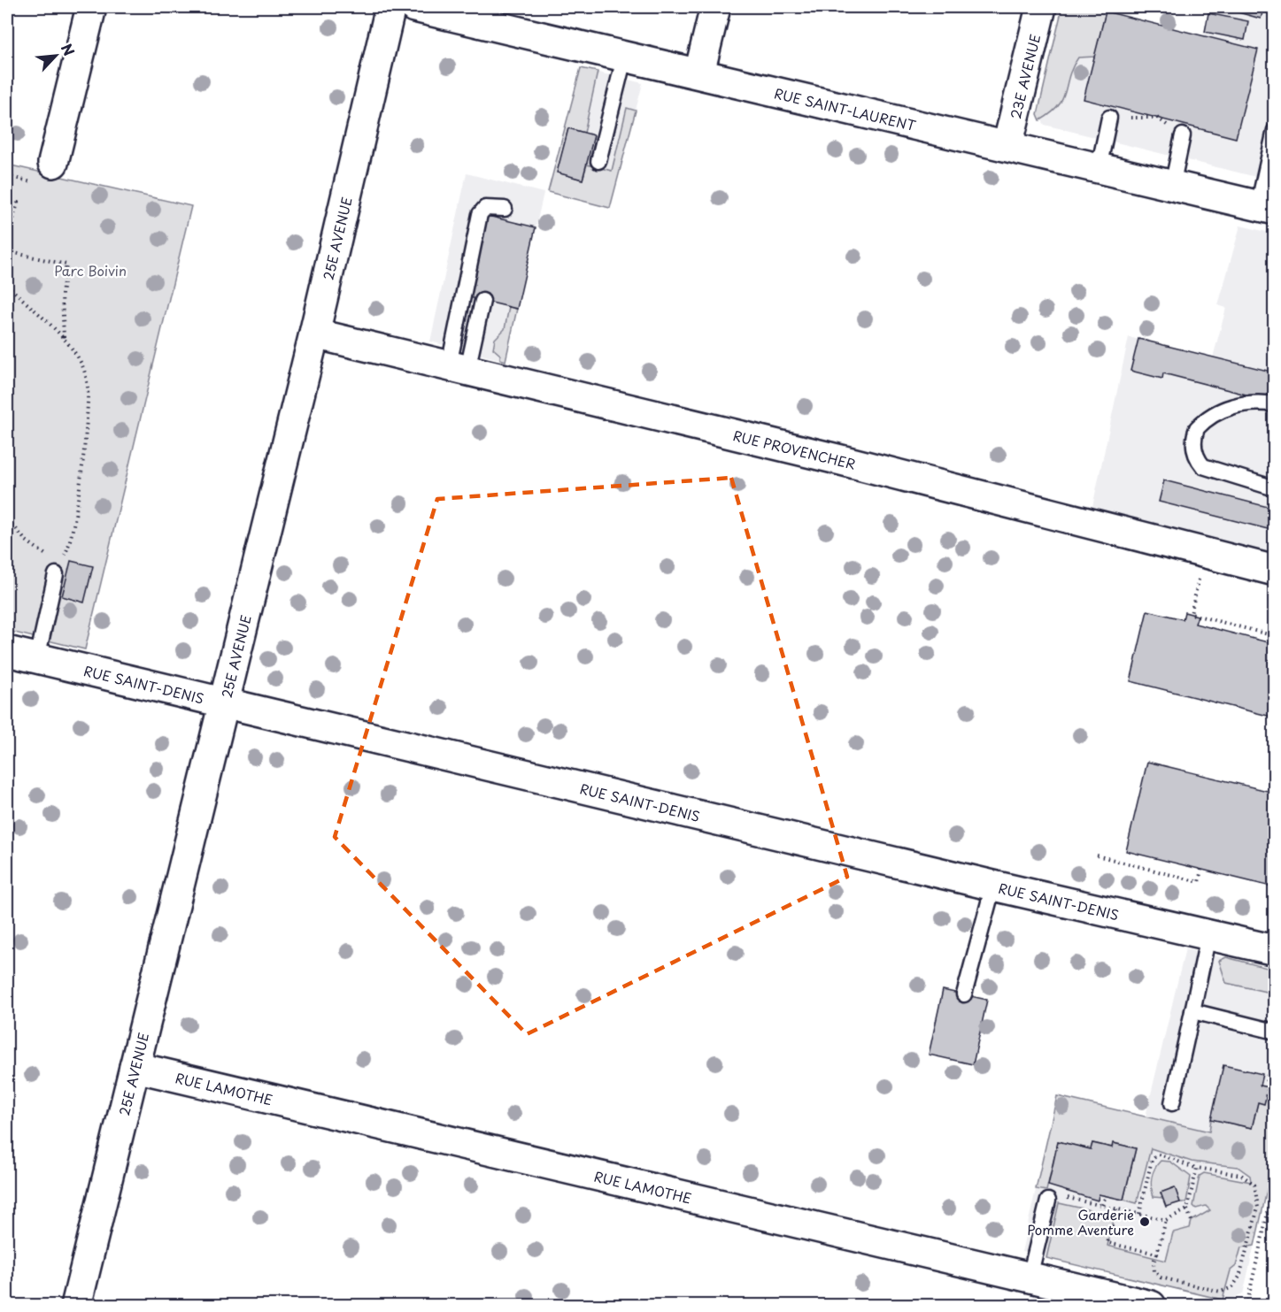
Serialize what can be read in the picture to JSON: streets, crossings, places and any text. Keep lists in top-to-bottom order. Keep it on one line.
{"streets":{"street":["23E AVENUE","RUE SAINT-LAURENT","25E AVENUE","RUE PROVENCHER","RUE SAINT-DENIS","RUE LAMOTHE"]},"crossings":[["23E AVENUE","RUE SAINT-LAURENT"],["25E AVENUE","RUE PROVENCHER"],["25E AVENUE","RUE SAINT-DENIS"],["25E AVENUE","RUE LAMOTHE"]],"parks":["Parc Boivin"],"places":["Garderie Pomme Aventure"],"north":"top right"}
